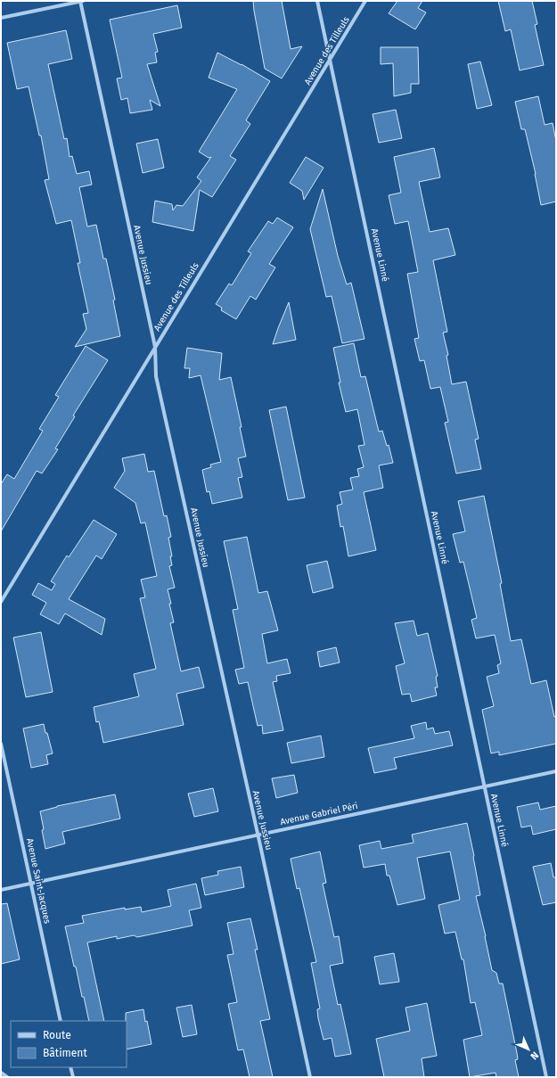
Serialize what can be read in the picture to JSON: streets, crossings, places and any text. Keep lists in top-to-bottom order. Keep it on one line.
{"streets":{"street":["Avenue des Tilleuls","Avenue Jussieu","Avenue Linné","Avenue Gabriel Péri","Avenue Saint-Jacques"]},"crossings":[["Avenue des Tilleuls","Avenue Jussieu"],["Avenue des Tilleuls","Avenue Linné"],["Avenue Jussieu","Avenue Gabriel Péri"],["Avenue Linné","Avenue Gabriel Péri"],["Avenue Gabriel Péri","Avenue Saint-Jacques"]],"legend":["Route","Bâtiment"],"north":"bottom right"}
